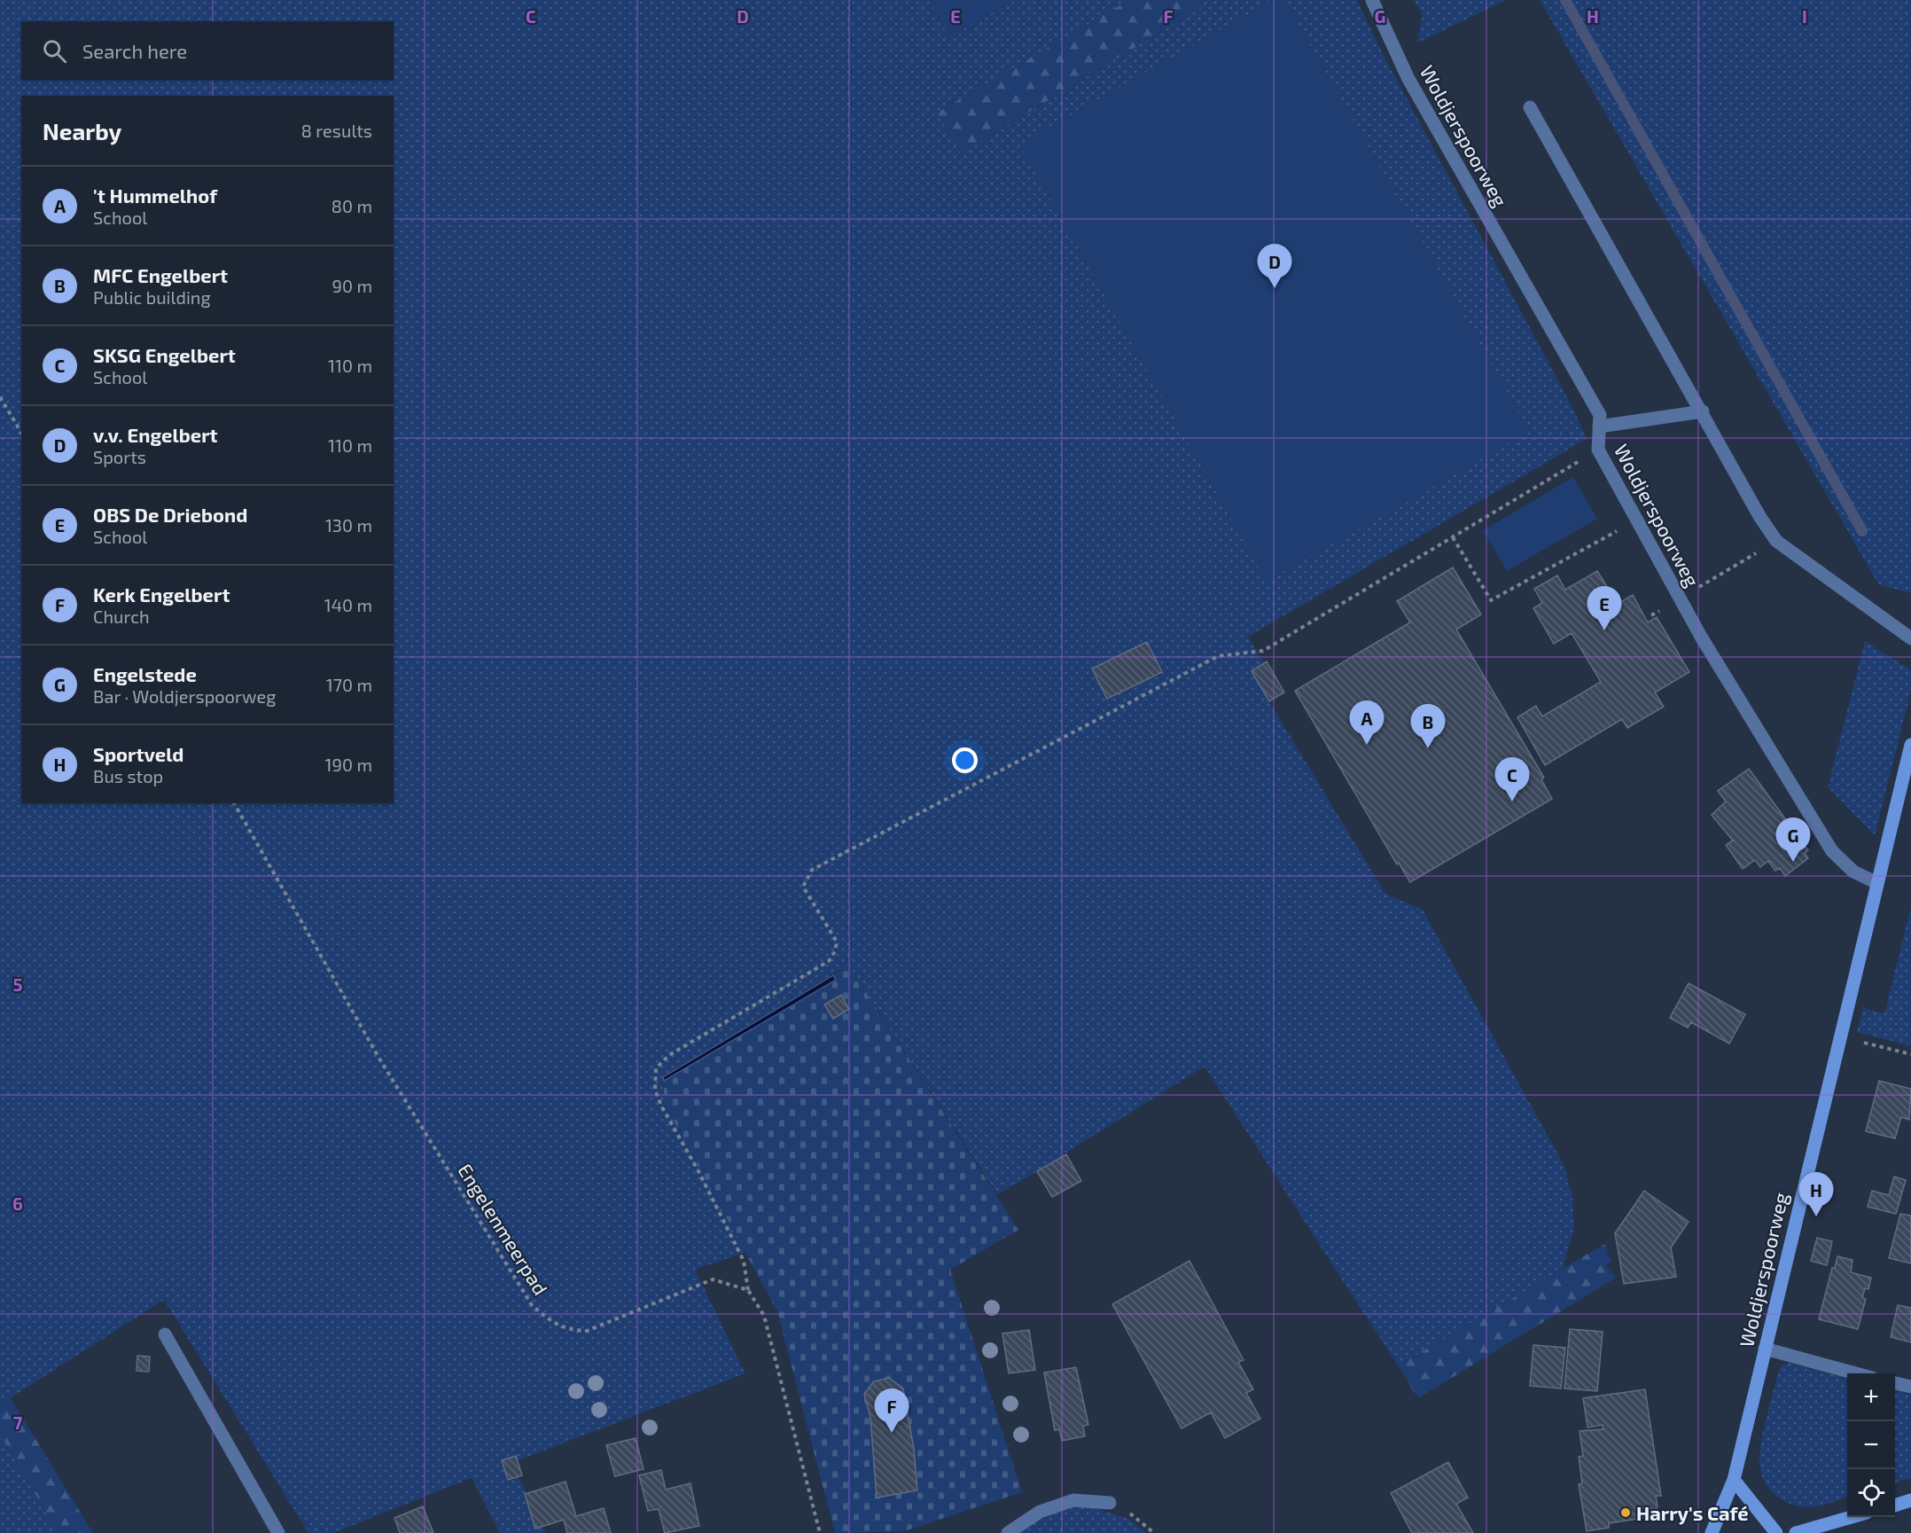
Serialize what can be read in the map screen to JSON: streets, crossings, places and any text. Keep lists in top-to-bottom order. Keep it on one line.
{"streets":{"street":["Woldjerspoorweg"],"path":["Engelenmeerpad"]},"places":["Harry's Café"],"page":{"search":"Search here","heading":["Nearby","8 results"],"list":[{"mark":"A","name":"'t Hummelhof","note":"School","value":"80 m"},{"mark":"B","name":"MFC Engelbert","note":"Public building","value":"90 m"},{"mark":"C","name":"SKSG Engelbert","note":"School","value":"110 m"},{"mark":"D","name":"v.v. Engelbert","note":"Sports","value":"110 m"},{"mark":"E","name":"OBS De Driebond","note":"School","value":"130 m"},{"mark":"F","name":"Kerk Engelbert","note":"Church","value":"140 m"},{"mark":"G","name":"Engelstede","note":"Bar · Woldjerspoorweg","value":"170 m"},{"mark":"H","name":"Sportveld","note":"Bus stop","value":"190 m"}],"pins":["D","E","A","B","C","G","H","F"],"map_buttons":["+","−"]},"grid":{"columns":["C","D","E","F","G","H","I"],"rows":["5","6","7"]}}
